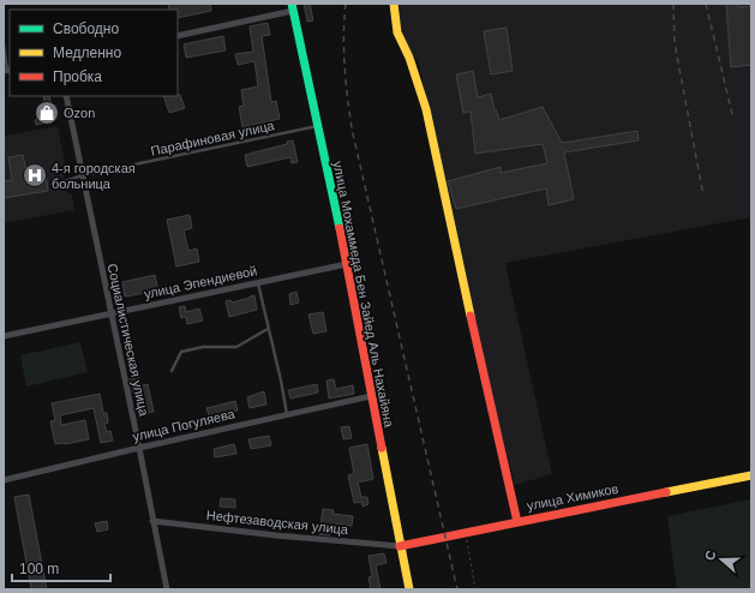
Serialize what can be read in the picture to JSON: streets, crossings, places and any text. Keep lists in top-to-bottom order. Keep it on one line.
{"streets":{"street":["улица Эпендиевой","улица Мохаммеда Бен Зайед Аль Нахайяна","Социалистическая улица","улица Погуляева","улица Химиков","Нефтезаводская улица"],"lane":["Парафиновая улица"]},"crossings":[["Парафиновая улица","улица Мохаммеда Бен Зайед Аль Нахайяна"],["Парафиновая улица","Социалистическая улица"],["улица Эпендиевой","улица Мохаммеда Бен Зайед Аль Нахайяна"],["улица Эпендиевой","Социалистическая улица"],["улица Мохаммеда Бен Зайед Аль Нахайяна","улица Погуляева"],["улица Мохаммеда Бен Зайед Аль Нахайяна","улица Химиков"],["улица Мохаммеда Бен Зайед Аль Нахайяна","Нефтезаводская улица"],["Социалистическая улица","улица Погуляева"],["Социалистическая улица","Нефтезаводская улица"],["улица Химиков","Нефтезаводская улица"]],"places":{"shop":["Ozon"],"hospital":["4-я городская больница"]},"legend":["Свободно","Медленно","Пробка"],"scale_bar":"100 m","north":"left"}
